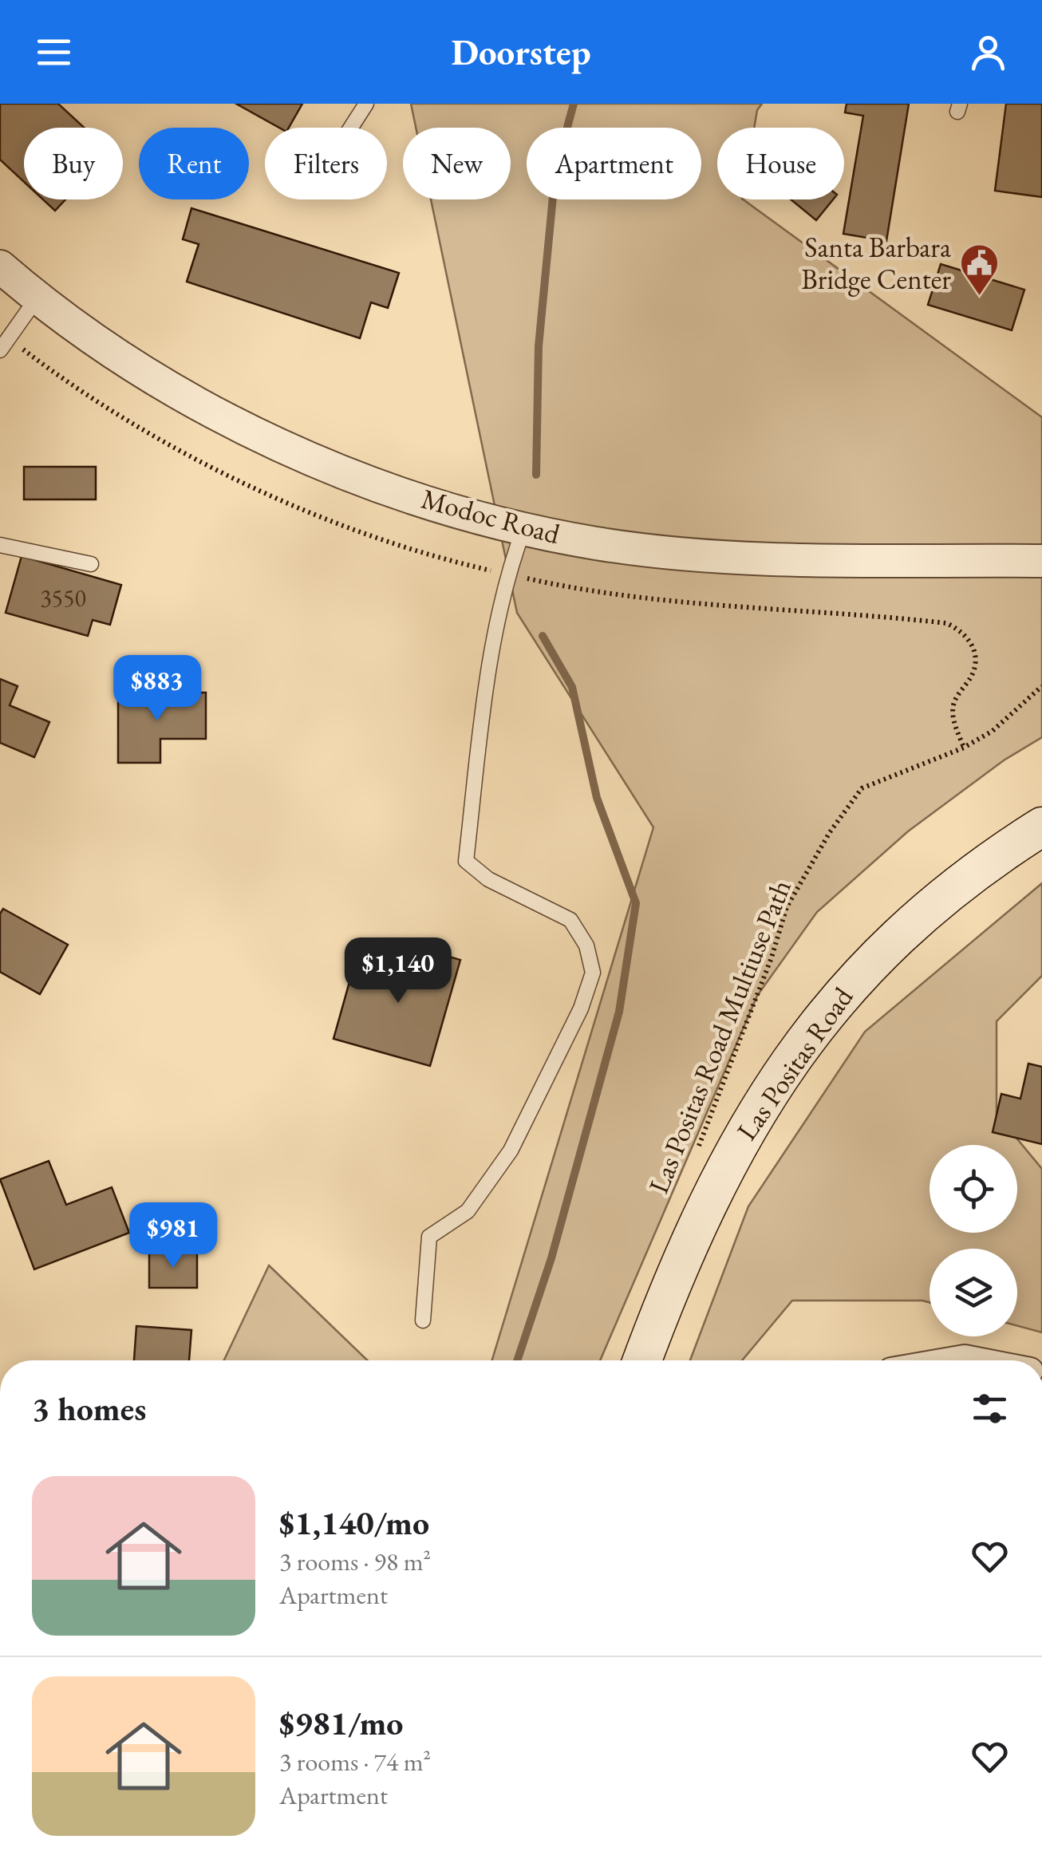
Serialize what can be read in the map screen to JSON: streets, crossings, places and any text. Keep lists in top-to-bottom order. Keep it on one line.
{"streets":{"main road":["Las Positas Road"],"street":["Modoc Road"],"path":["Las Positas Road Multiuse Path"]},"places":{"public building":["Santa Barbara Bridge Center"]},"house_numbers":["3550"],"page":{"header":"Doorstep","chip":["Buy","Rent","Filters","New","Apartment","House"],"price":["$883","$1,140","$981"],"heading":"3 homes","list":[{"name":"$1,140/mo","note":"3 rooms · 98 m² · Apartment"},{"name":"$981/mo","note":"3 rooms · 74 m² · Apartment"}]}}
